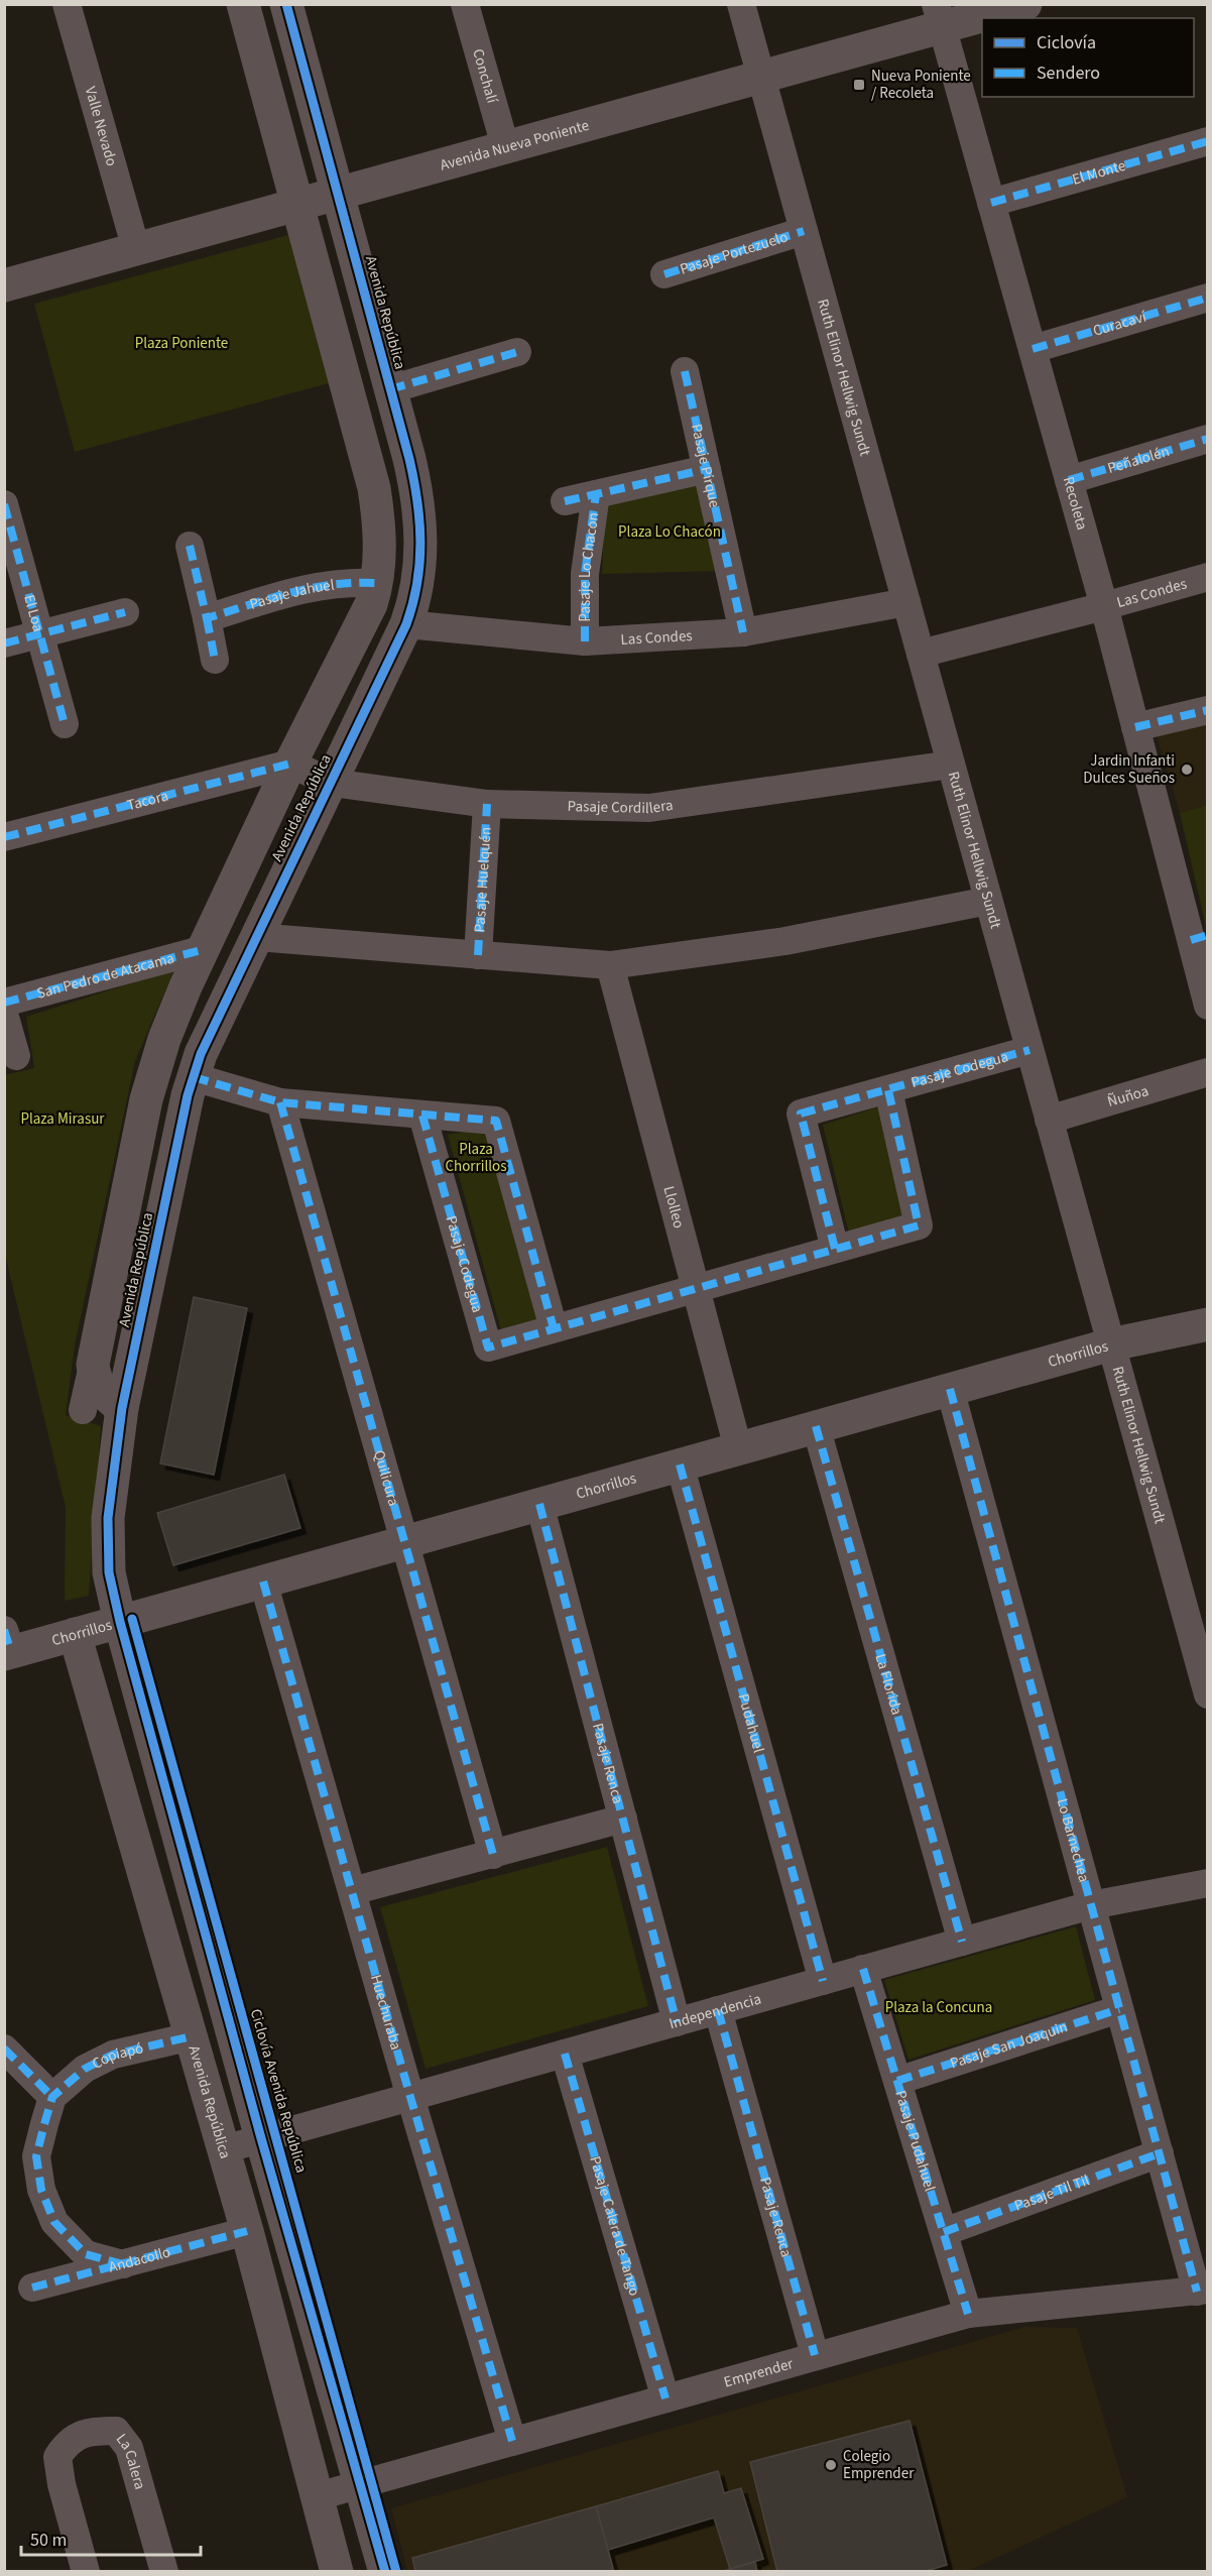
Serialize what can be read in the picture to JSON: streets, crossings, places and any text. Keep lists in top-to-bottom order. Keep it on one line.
{"streets":{"street":["Conchalí","Valle Nevado","Avenida Nueva Poniente","El Monte","Pasaje Portezuelo","Avenida República","Curacaví","Ruth Elinor Hellwig Sundt","Peñalolén","Pasaje Pirque","Recoleta","Pasaje Lo Chacon","Las Condes","Pasaje Jahuel","El Loa","Tacora","Pasaje Cordillera","Pasaje Huelquén","San Pedro de Atacama","Pasaje Codegua","Ñuñoa","Llolleo","Chorrillos","Quilicura","La Florida","Pudahuel","Pasaje Renca","Lo Barnechea","Huechuraba","Independencia","Pasaje San Joaquin","Copiapó","Pasaje Pudahuel","Pasaje Til Til","Pasaje Calera de Tango","Andacollo","Emprender","La Calera"],"cycle path":["Ciclovía Avenida República"]},"crossings":[["Conchalí","Avenida Nueva Poniente"],["Valle Nevado","Avenida Nueva Poniente"],["Avenida Nueva Poniente","Avenida República"],["Avenida Nueva Poniente","Ruth Elinor Hellwig Sundt"],["Avenida Nueva Poniente","Recoleta"],["El Monte","Recoleta"],["Pasaje Portezuelo","Ruth Elinor Hellwig Sundt"],["Avenida República","Las Condes"],["Avenida República","Pasaje Jahuel"],["Avenida República","Tacora"],["Avenida República","Pasaje Cordillera"],["Avenida República","San Pedro de Atacama"],["Avenida República","Chorrillos"],["Avenida República","Independencia"],["Avenida República","Copiapó"],["Avenida República","Andacollo"],["Avenida República","Emprender"],["Curacaví","Recoleta"],["Ruth Elinor Hellwig Sundt","Las Condes"],["Ruth Elinor Hellwig Sundt","Pasaje Cordillera"],["Ruth Elinor Hellwig Sundt","Pasaje Codegua"],["Ruth Elinor Hellwig Sundt","Ñuñoa"],["Ruth Elinor Hellwig Sundt","Chorrillos"],["Peñalolén","Recoleta"],["Pasaje Pirque","Pasaje Lo Chacon"],["Pasaje Pirque","Las Condes"],["Recoleta","Las Condes"],["Pasaje Lo Chacon","Las Condes"],["Tacora","Pasaje Cordillera"],["Pasaje Cordillera","Pasaje Huelquén"],["Pasaje Codegua","Llolleo"],["Llolleo","Chorrillos"],["Chorrillos","Quilicura"],["Chorrillos","La Florida"],["Chorrillos","Pudahuel"],["Chorrillos","Pasaje Renca"],["Chorrillos","Lo Barnechea"],["Chorrillos","Huechuraba"],["La Florida","Independencia"],["Pudahuel","Independencia"],["Pasaje Renca","Independencia"],["Pasaje Renca","Emprender"],["Lo Barnechea","Independencia"],["Lo Barnechea","Pasaje San Joaquin"],["Lo Barnechea","Pasaje Til Til"],["Lo Barnechea","Emprender"],["Huechuraba","Independencia"],["Huechuraba","Emprender"],["Independencia","Pasaje Pudahuel"],["Independencia","Pasaje Calera de Tango"],["Pasaje San Joaquin","Pasaje Pudahuel"],["Pasaje Pudahuel","Pasaje Til Til"],["Pasaje Pudahuel","Emprender"],["Pasaje Calera de Tango","Emprender"]],"parks":["Plaza Poniente","Plaza Lo Chacón","Plaza Mirasur","Plaza Chorrillos","Plaza la Concuna"],"places":{"transit":["Nueva Poniente / Recoleta"],"other":["Jardin Infanti Dulces Sueños","Colegio Emprender"]},"legend":["Ciclovía","Sendero"],"scale_bar":"50 m"}
